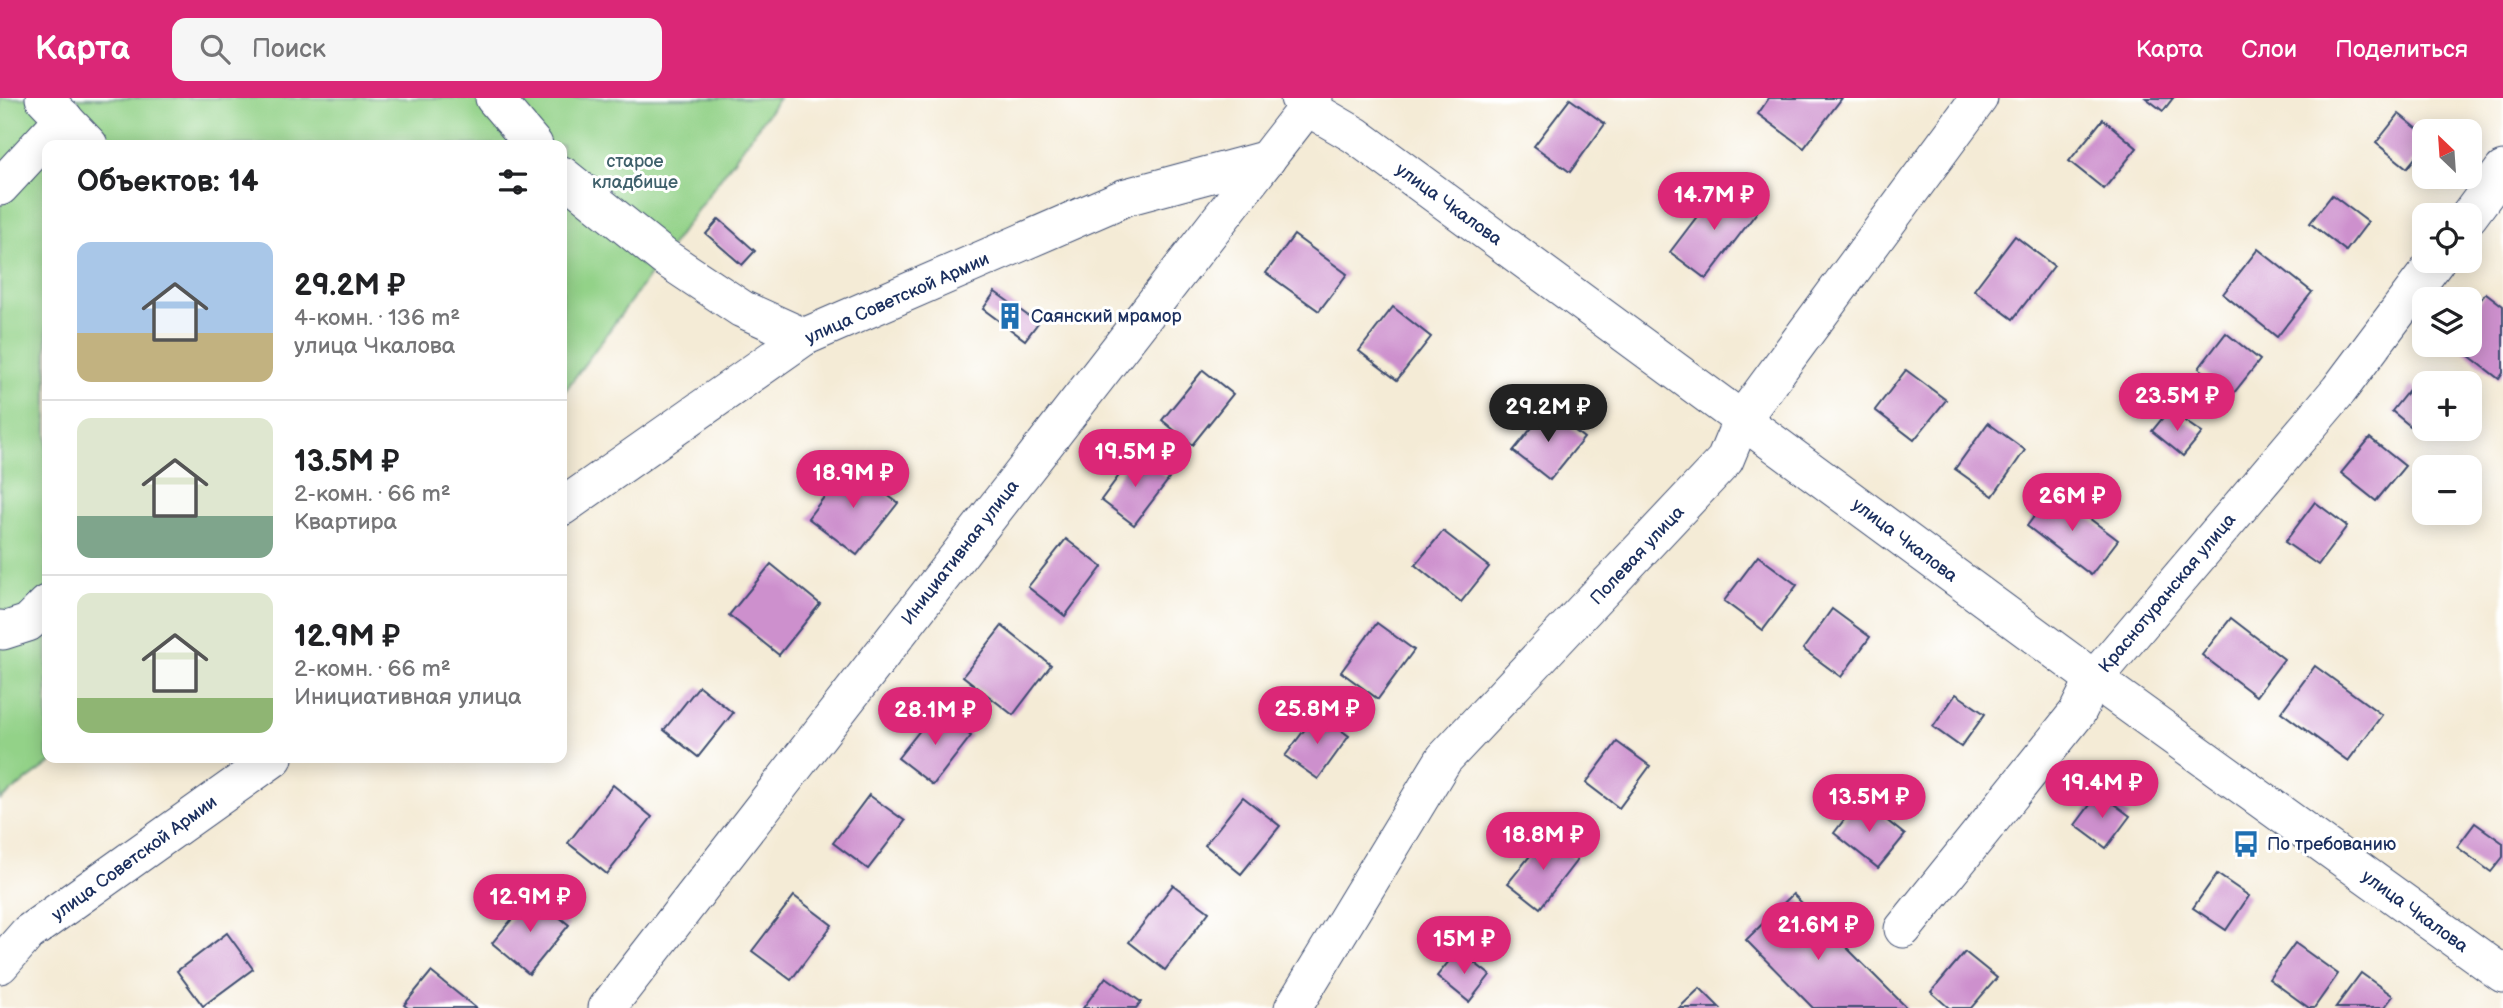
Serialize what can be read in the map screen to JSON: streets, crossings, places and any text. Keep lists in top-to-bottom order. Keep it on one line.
{"streets":{"street":["улица Чкалова","улица Советской Армии","Инициативная улица","Полевая улица","Краснотуранская улица"]},"crossings":[["улица Чкалова","Инициативная улица"],["улица Чкалова","Полевая улица"],["улица Чкалова","Краснотуранская улица"],["улица Советской Армии","Инициативная улица"]],"parks":["старое кладбище"],"places":{"building":["Саянский мрамор"],"bus stop":["По требованию"]},"north":"top left","page":{"header":"Карта","search":"Поиск","nav":["Карта","Слои","Поделиться"],"map_buttons":["+","−"],"heading":"Объектов: 14","price":["14.7M ₽","23.5M ₽","29.2M ₽","19.5M ₽","18.9M ₽","26M ₽","25.8M ₽","28.1M ₽","19.4M ₽","13.5M ₽","18.8M ₽","12.9M ₽","21.6M ₽","15M ₽"],"list":[{"name":"29.2M ₽","note":"4-комн. · 136 m² · улица Чкалова"},{"name":"13.5M ₽","note":"2-комн. · 66 m² · Квартира"},{"name":"12.9M ₽","note":"2-комн. · 66 m² · Инициативная улица"}]}}
